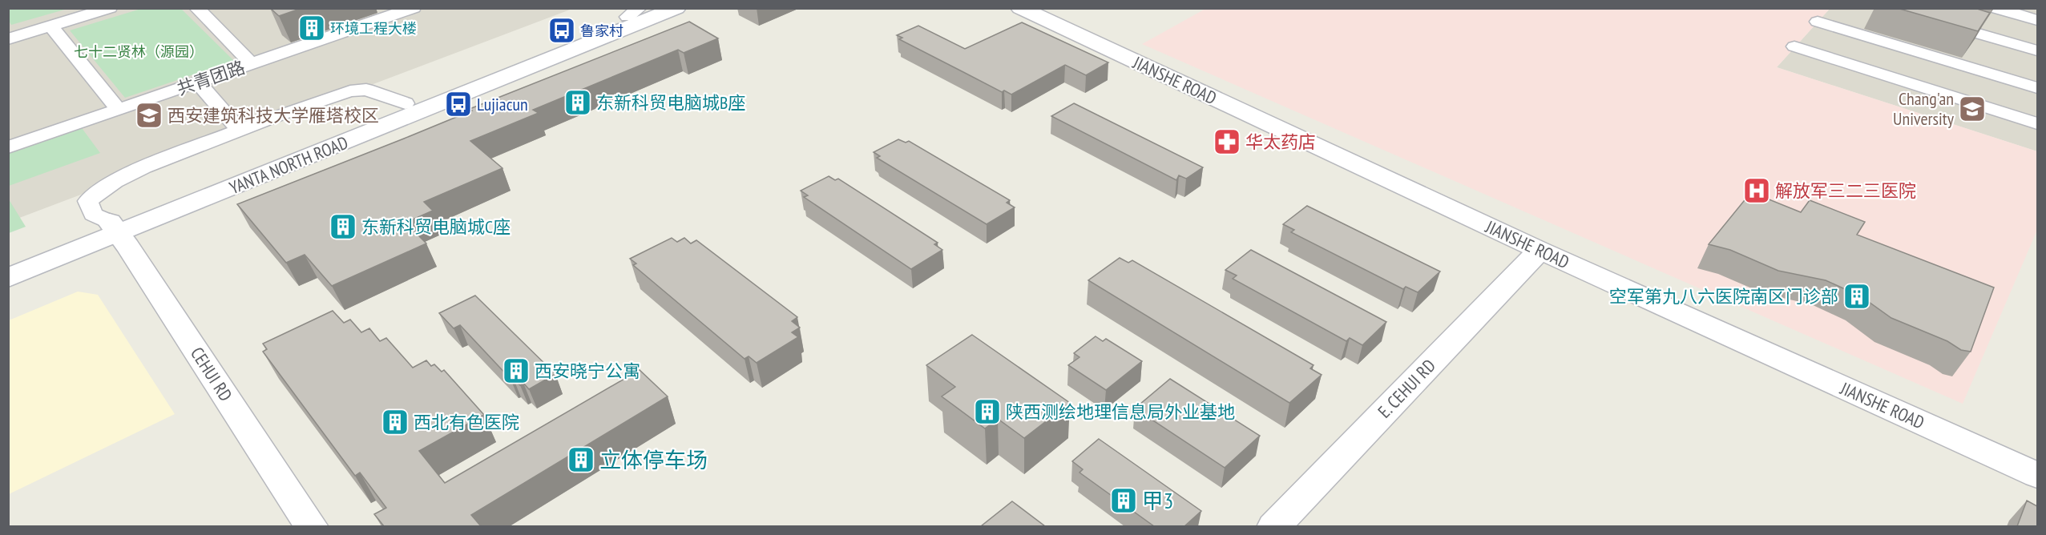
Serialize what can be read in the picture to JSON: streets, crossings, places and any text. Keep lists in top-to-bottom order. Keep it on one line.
{"streets":{"street":["共青团路","JIANSHE ROAD","YANTA NORTH ROAD","CEHUI RD","E. CEHUI RD"]},"crossings":[["JIANSHE ROAD","E. CEHUI RD"],["YANTA NORTH ROAD","CEHUI RD"]],"parks":["七十二贤林（源园）"],"places":{"building":["环境工程大楼","东新科贸电脑城B座","东新科贸电脑城C座","空军第九八六医院南区门诊部","西安晓宁公寓","陕西测绘地理信息局外业基地","西北有色医院","立体停车场","甲3"],"bus stop":["鲁家村","Lujiacun"],"school or university":["Chang'an University","西安建筑科技大学雁塔校区"],"pharmacy":["华太药店"],"hospital":["解放军三二三医院"]}}
